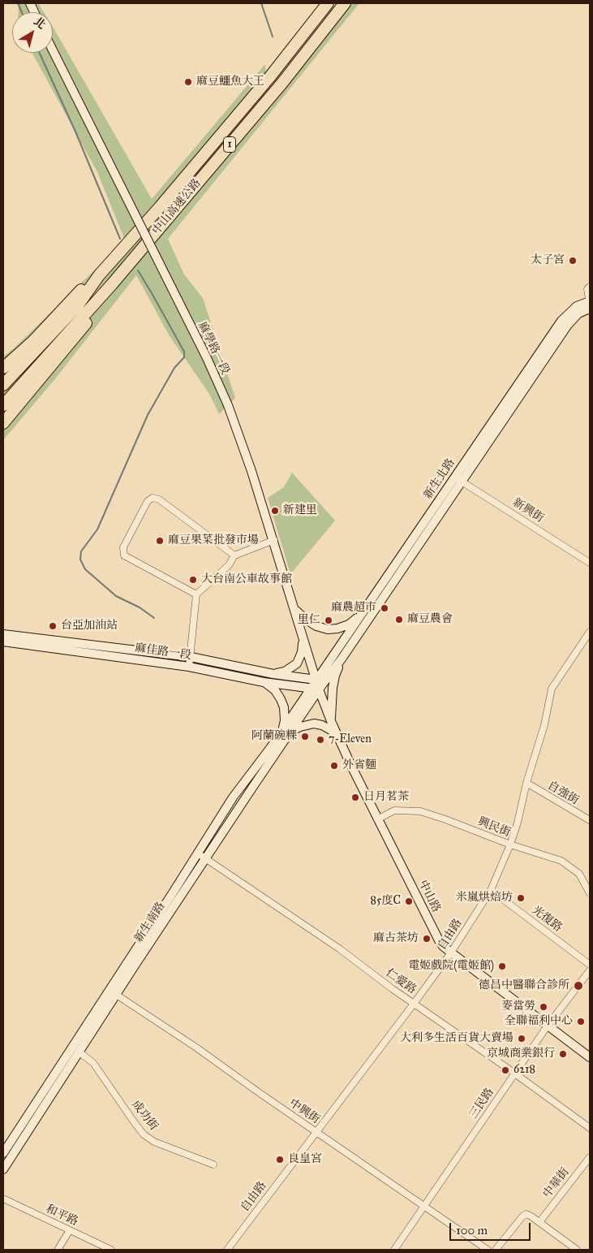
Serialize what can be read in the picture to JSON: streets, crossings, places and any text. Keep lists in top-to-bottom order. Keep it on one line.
{"streets":{"highway":["1","中山高速公路"],"main road":["麻學路一段","新生北路","麻佳路一段","中山路","新生南路"],"street":["新興街","自強街","興民街","光復路","自由路","仁愛路","三民路","中興街","成功街","中華街","和平路"]},"crossings":[["麻學路一段","新生北路"],["麻學路一段","麻佳路一段"],["麻學路一段","新生南路"],["新生北路","新興街"],["新生北路","麻佳路一段"],["新生北路","中山路"],["新生北路","新生南路"],["麻佳路一段","中山路"],["麻佳路一段","新生南路"],["自強街","自由路"],["興民街","中山路"],["興民街","自由路"],["中山路","新生南路"],["中山路","自由路"],["中山路","三民路"],["光復路","自由路"],["新生南路","仁愛路"],["新生南路","中興街"],["新生南路","成功街"],["自由路","仁愛路"],["自由路","中興街"],["仁愛路","三民路"],["三民路","中興街"]],"places":["麻豆鱷魚大王","太子宮","新建里","麻豆果菜批發市場","大台南公車故事館","麻農超市","麻豆農會","里仁","台亞加油站","阿蘭碗粿","7-Eleven","外省麵","日月茗茶","米嵐烘焙坊","85度C","麻古茶坊","電姬戲院(電姬館)","德昌中醫聯合診所","麥當勞","全聯福利中心","大利多生活百貨大賣場","京城商業銀行","6218","良皇宮"],"scale_bar":"100 m","north":"top right"}
